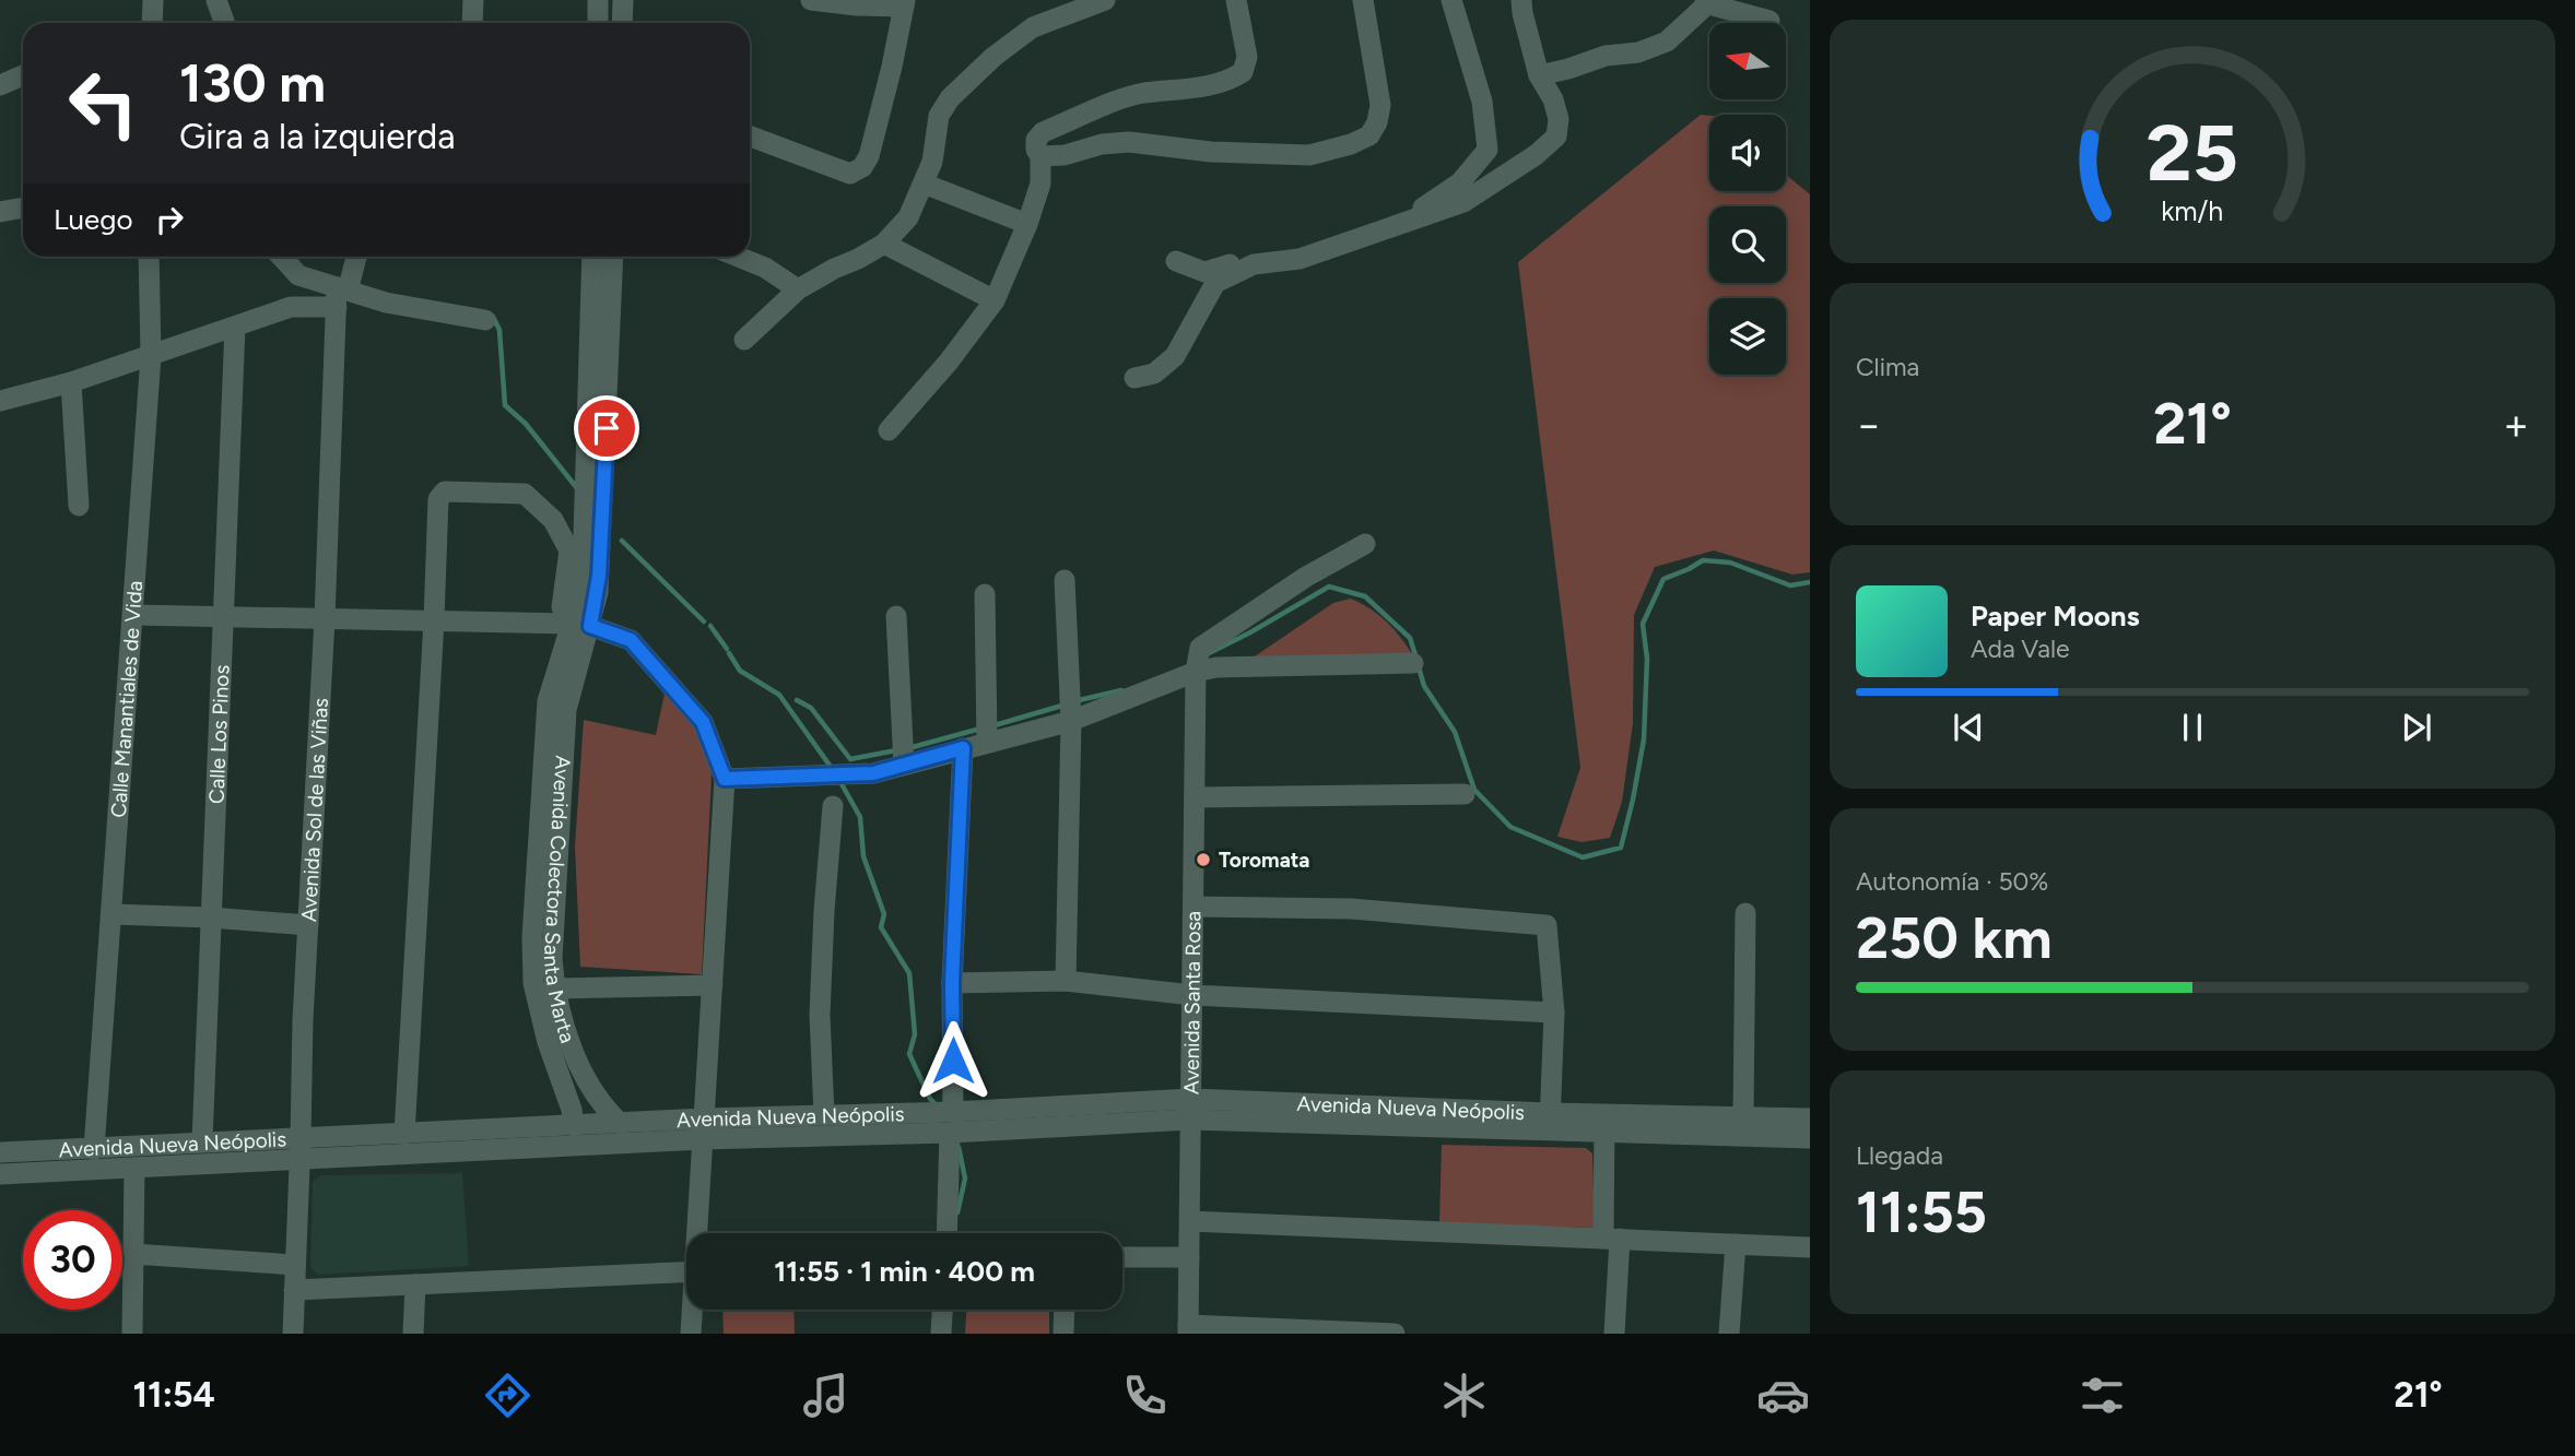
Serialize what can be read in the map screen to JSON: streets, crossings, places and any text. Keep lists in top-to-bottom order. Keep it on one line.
{"streets":{"street":["Calle Manantiales de Vida","Calle Los Pinos","Avenida Sol de las Viñas","Avenida Colectora Santa Marta","Avenida Santa Rosa","Avenida Nueva Neópolis"]},"crossings":[["Calle Manantiales de Vida","Avenida Nueva Neópolis"],["Calle Los Pinos","Avenida Nueva Neópolis"],["Avenida Sol de las Viñas","Avenida Nueva Neópolis"],["Avenida Colectora Santa Marta","Avenida Nueva Neópolis"],["Avenida Santa Rosa","Avenida Nueva Neópolis"]],"places":["Toromata"],"north":"left","page":{"turn":["130 m","Gira a la izquierda"],"then":"Luego","tile":["Clima",["Autonomía · 50%","250 km"],["Llegada","11:55"]],"heat":["−","21°","+"],"song":["Paper Moons","Ada Vale"],"limit":"30","trip":"11:55 · 1 min · 400 m","tabs":["11:54","21°"],"gauge":["25","km/h"]}}
